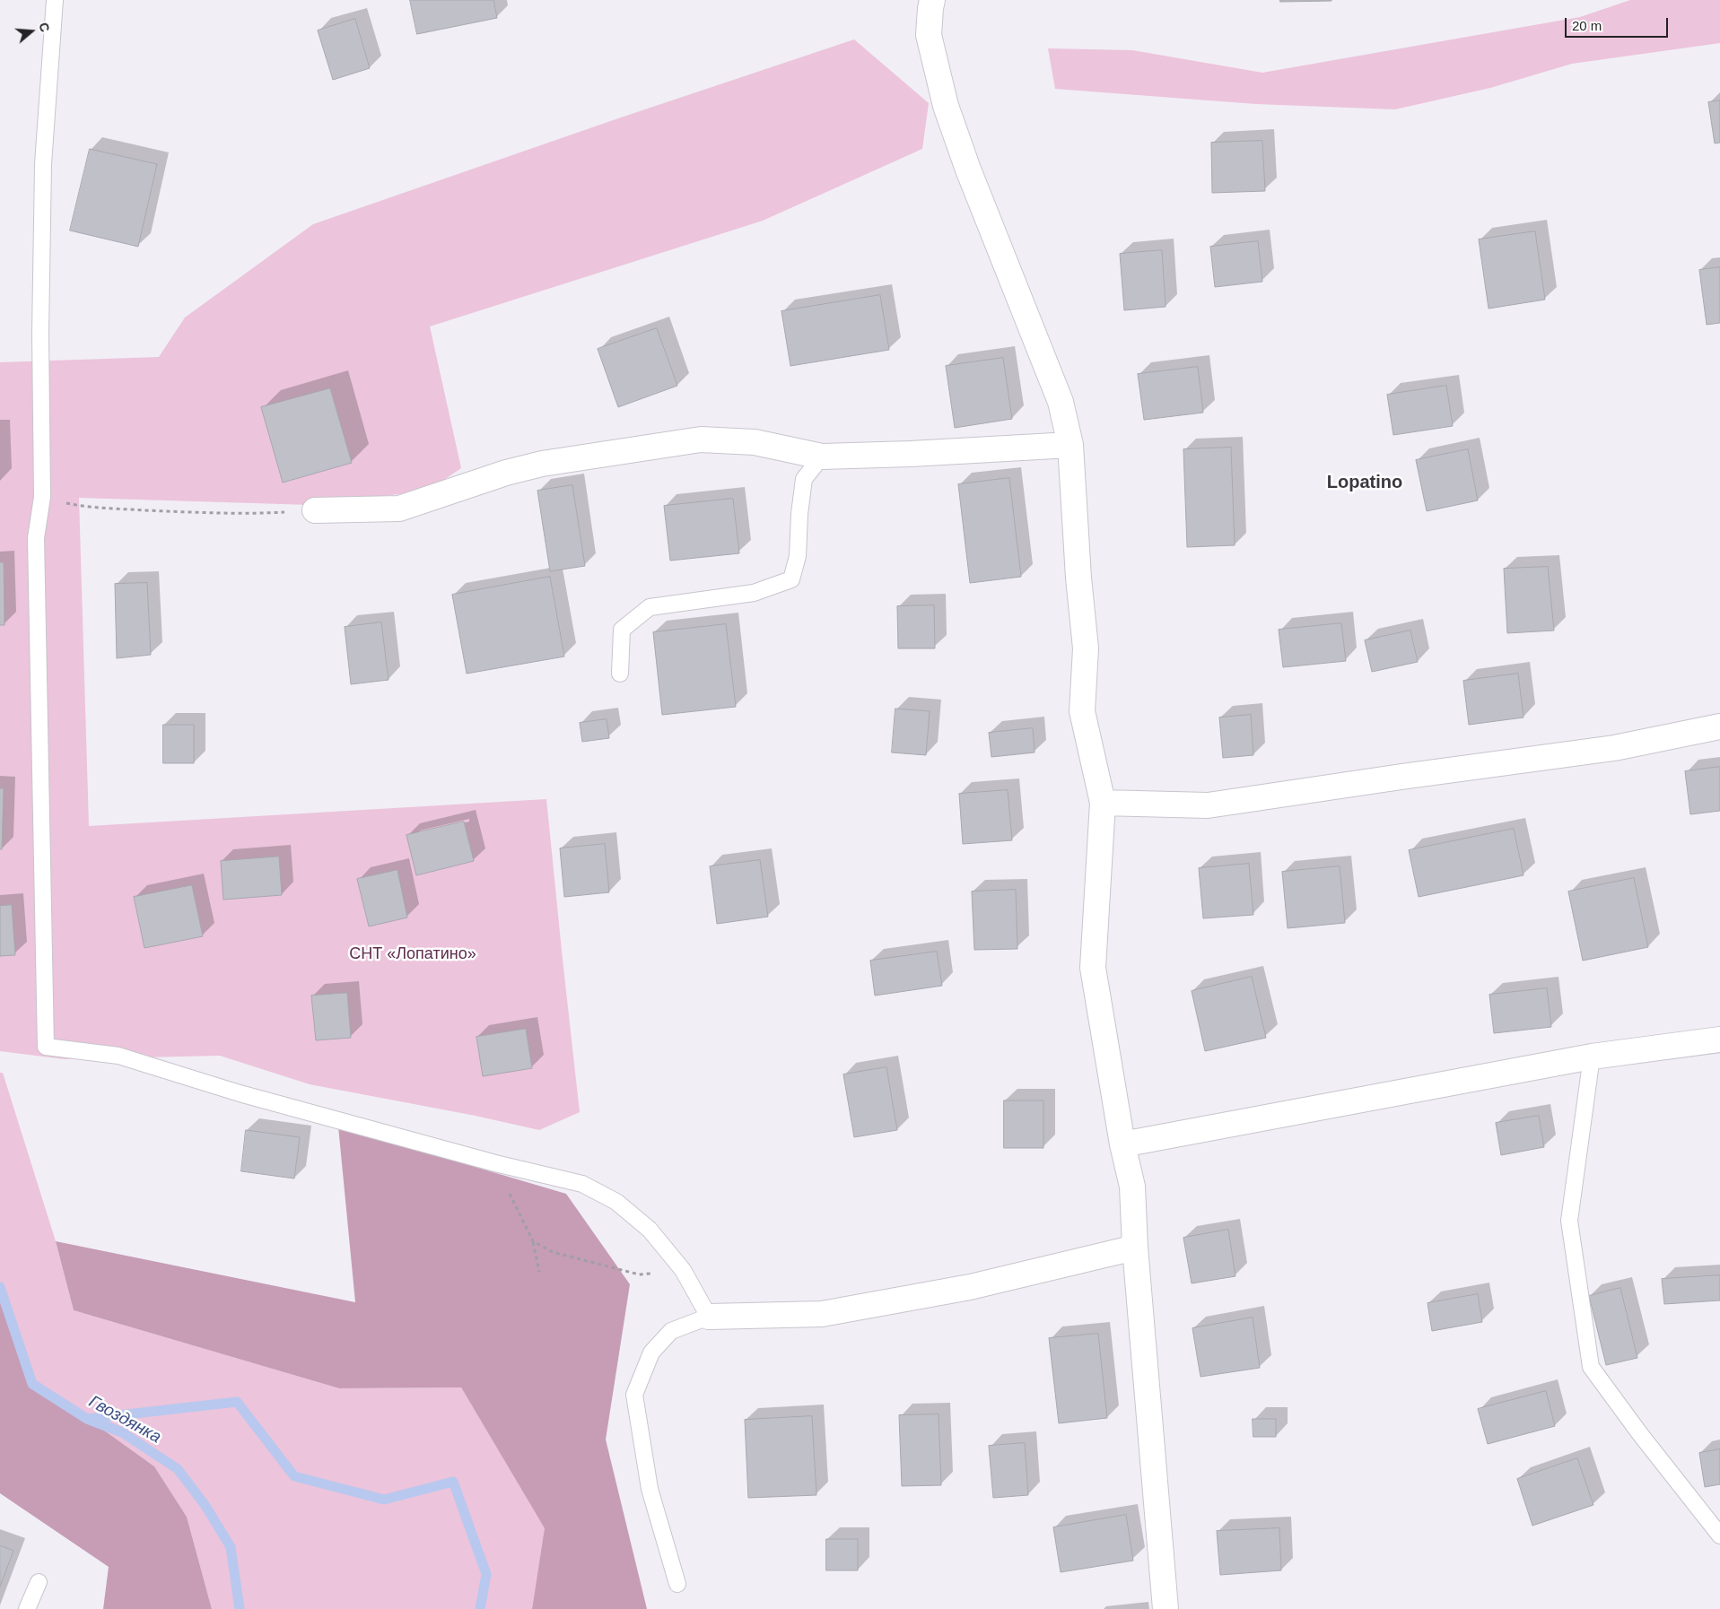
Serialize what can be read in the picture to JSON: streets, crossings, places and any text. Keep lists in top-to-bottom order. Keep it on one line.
{"districts":["Lopatino"],"water":["Гвоздянка"],"parks":["СНТ «Лопатино»"],"scale_bar":"20 m","north":"right"}
